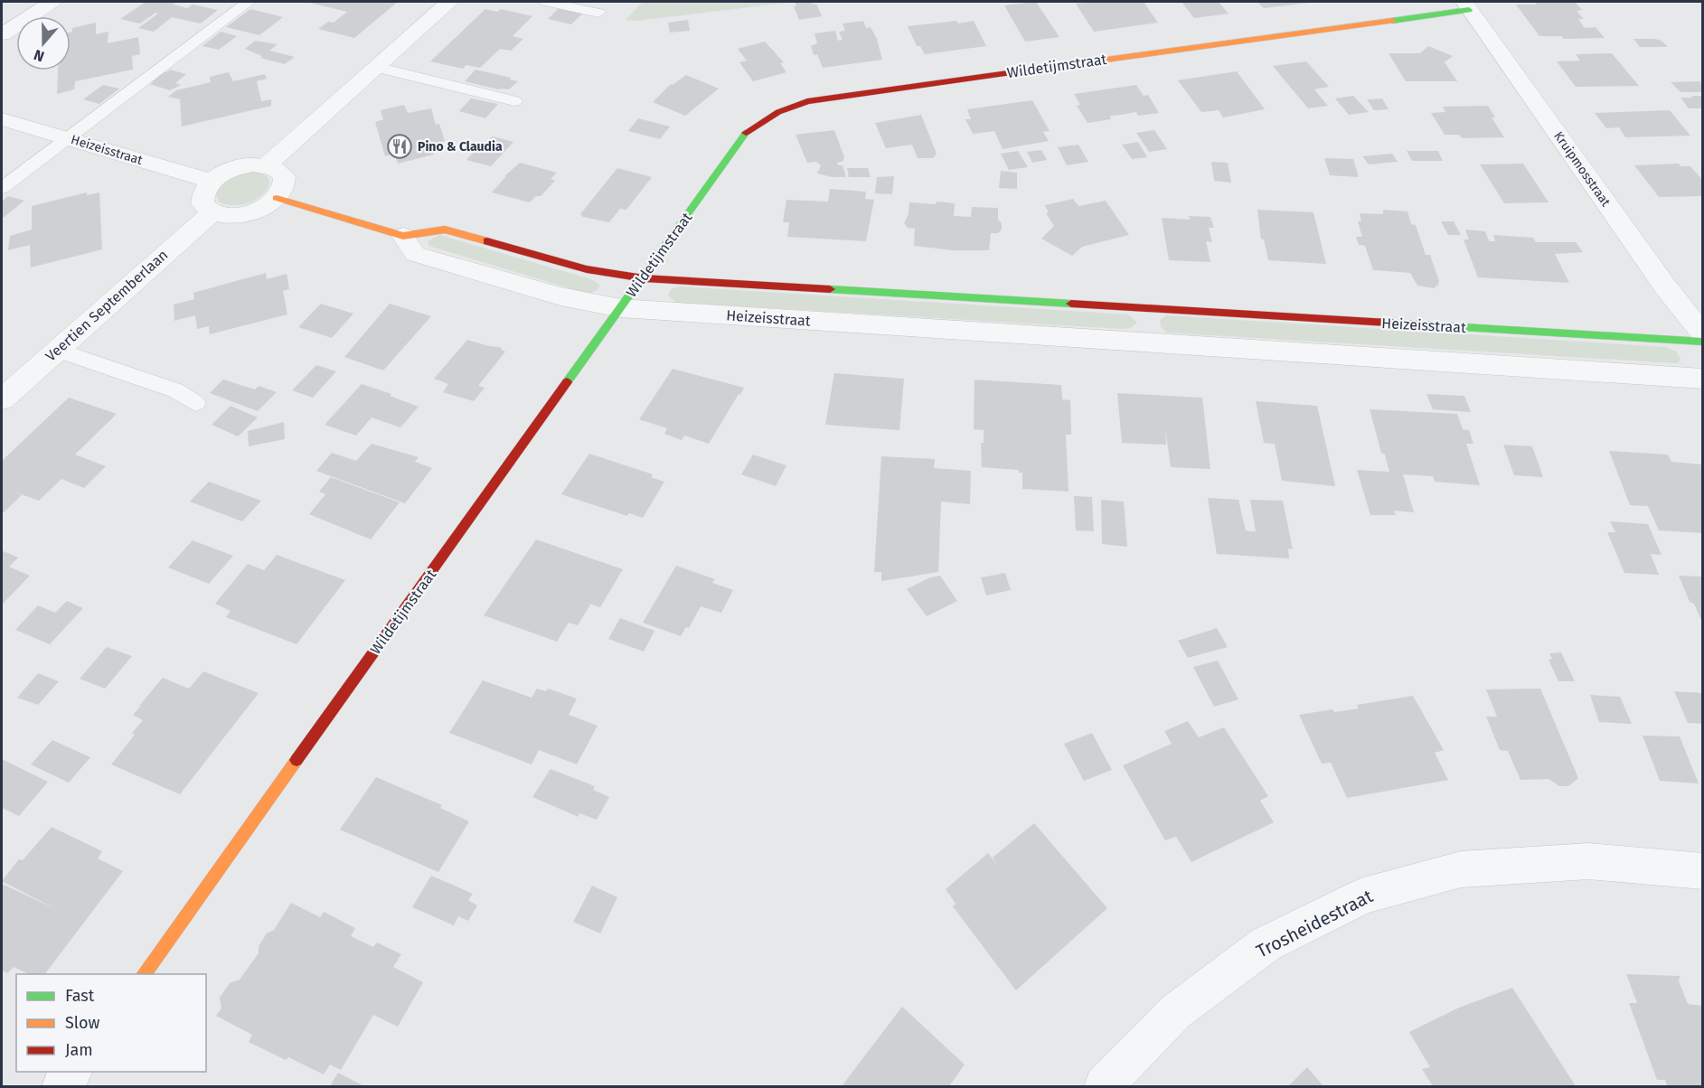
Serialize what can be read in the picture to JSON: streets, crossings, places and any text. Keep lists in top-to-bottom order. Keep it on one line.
{"streets":{"street":["Wildetijmstraat","Heizeisstraat","Kruipmosstraat","Veertien Septemberlaan","Trosheidestraat"]},"crossings":[["Wildetijmstraat","Heizeisstraat"],["Wildetijmstraat","Kruipmosstraat"]],"places":{"restaurant":["Pino & Claudia"]},"legend":["Fast","Slow","Jam"],"north":"bottom"}
